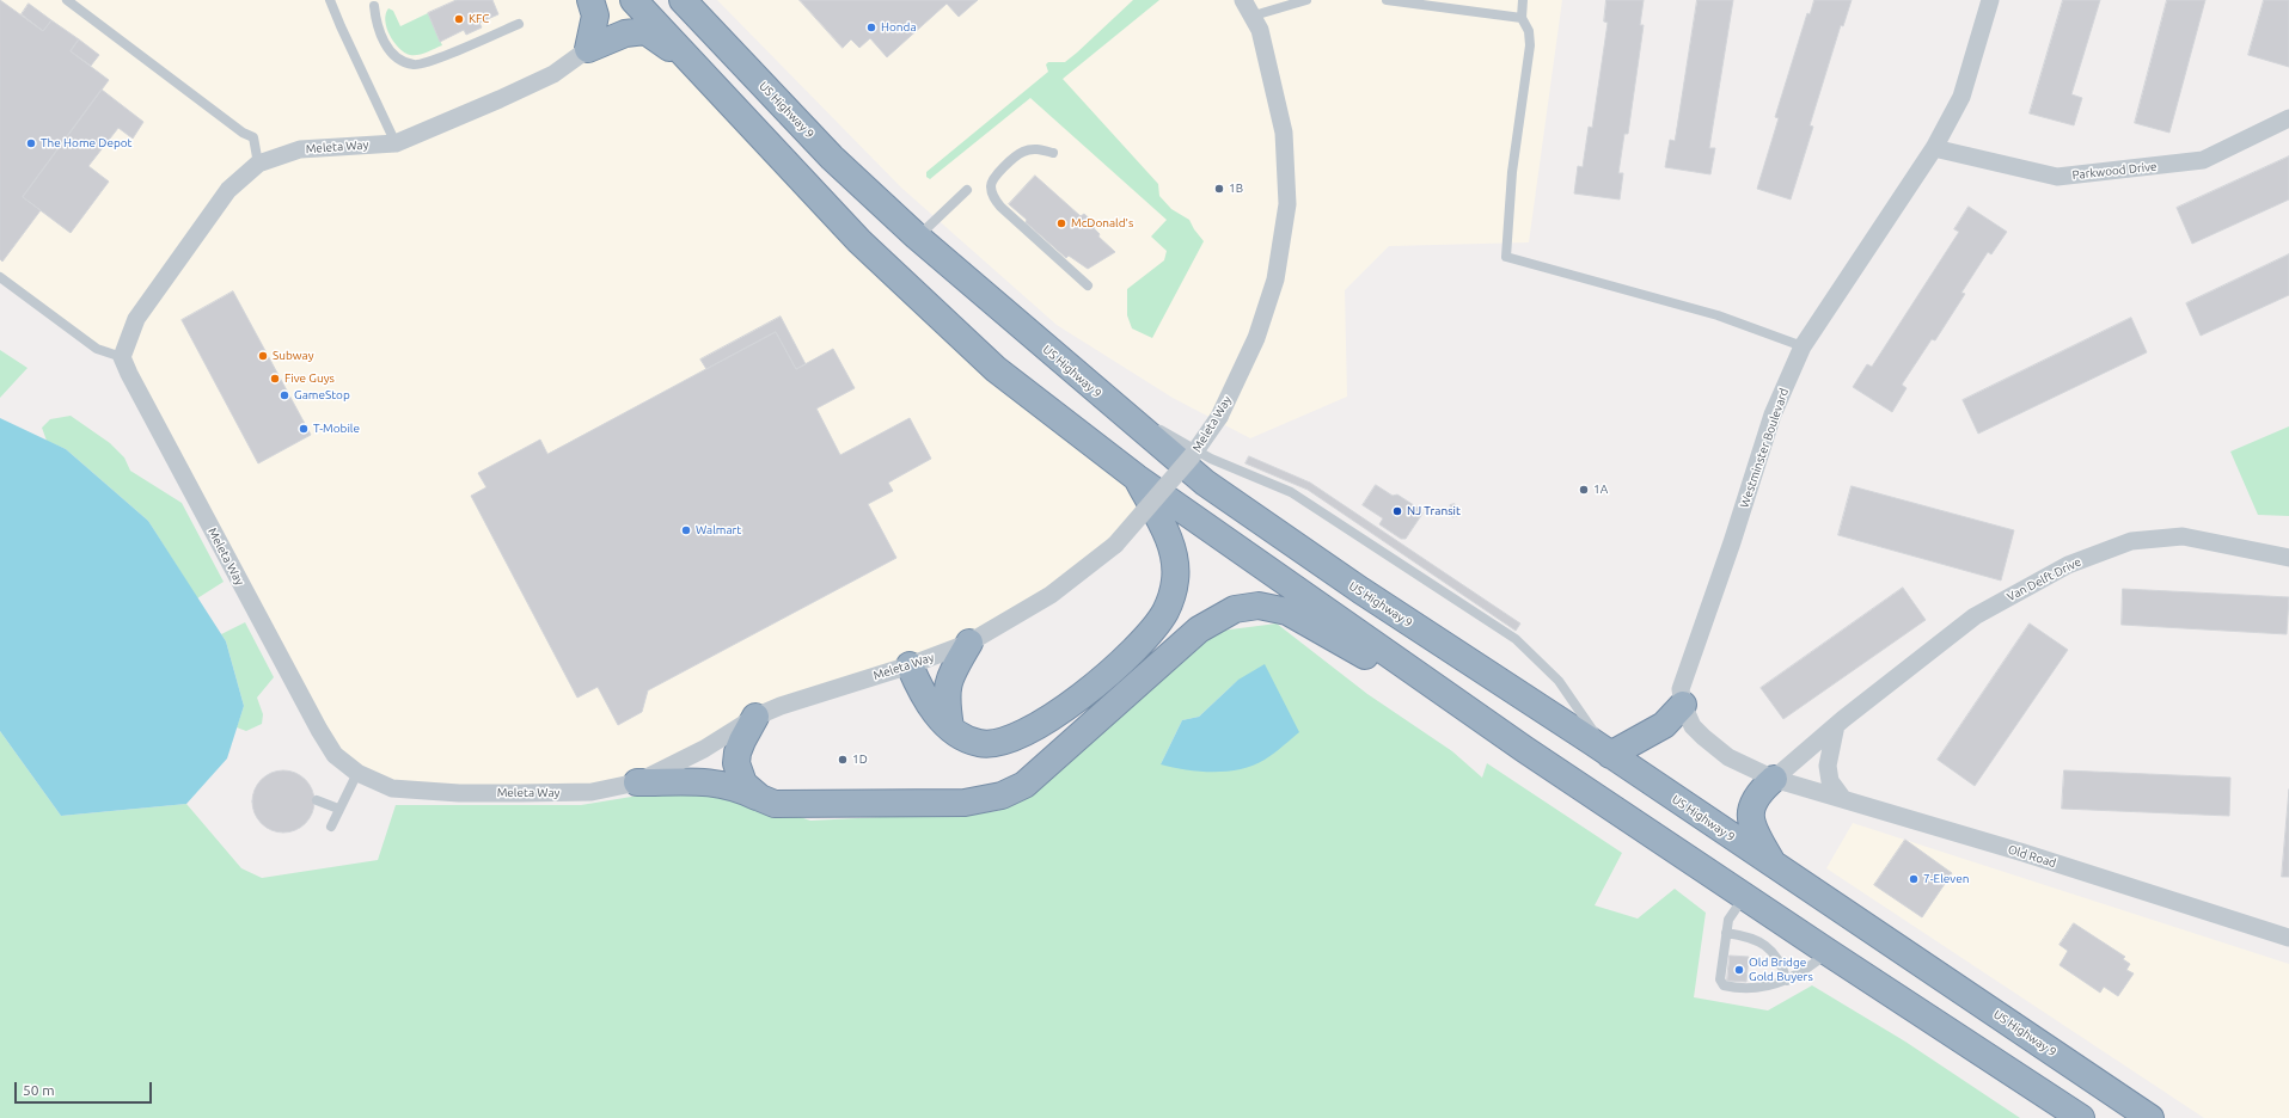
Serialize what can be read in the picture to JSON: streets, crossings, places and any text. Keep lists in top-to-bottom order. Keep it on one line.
{"streets":{"highway":["US Highway 9"],"street":["Meleta Way","Parkwood Drive","Westminster Boulevard","Van Delft Drive","Old Road"]},"crossings":[["Parkwood Drive","Westminster Boulevard"],["Westminster Boulevard","Van Delft Drive"],["Westminster Boulevard","Old Road"],["Van Delft Drive","Old Road"]],"places":["KFC","Honda","The Home Depot","1B","McDonald's","Subway","Five Guys","GameStop","T-Mobile","1A","NJ Transit","Walmart","1D","7-Eleven","Old Bridge Gold Buyers"],"scale_bar":"50 m"}
